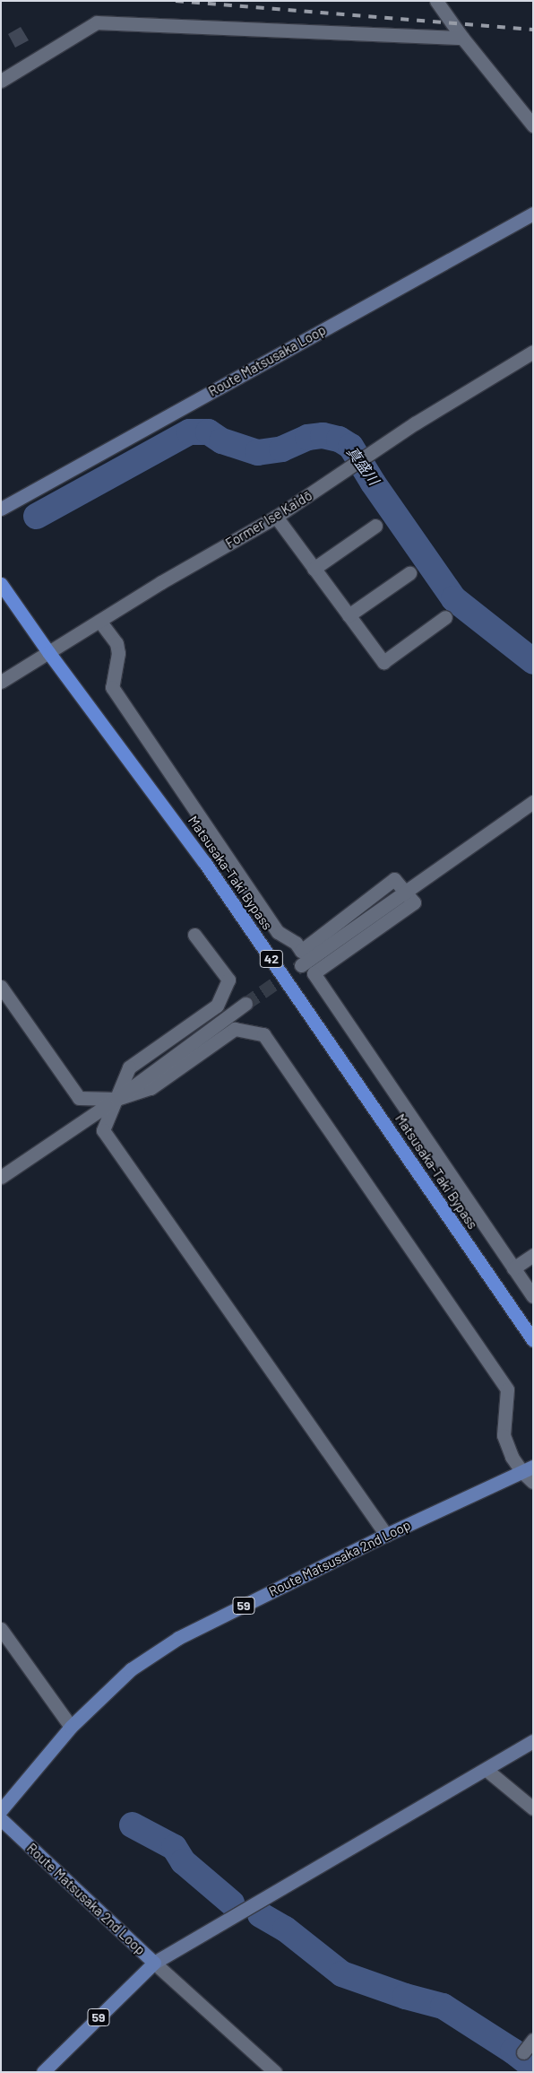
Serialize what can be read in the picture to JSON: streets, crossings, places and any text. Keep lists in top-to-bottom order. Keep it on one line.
{"streets":{"highway":["Matsusaka-Taki Bypass","42"],"main road":["Route Matsusaka Loop","Route Matsusaka 2nd Loop","59"],"street":["Former Ise Kaidō"]},"crossings":[["Former Ise Kaidō","Matsusaka-Taki Bypass"]],"water":["真盛川"]}
